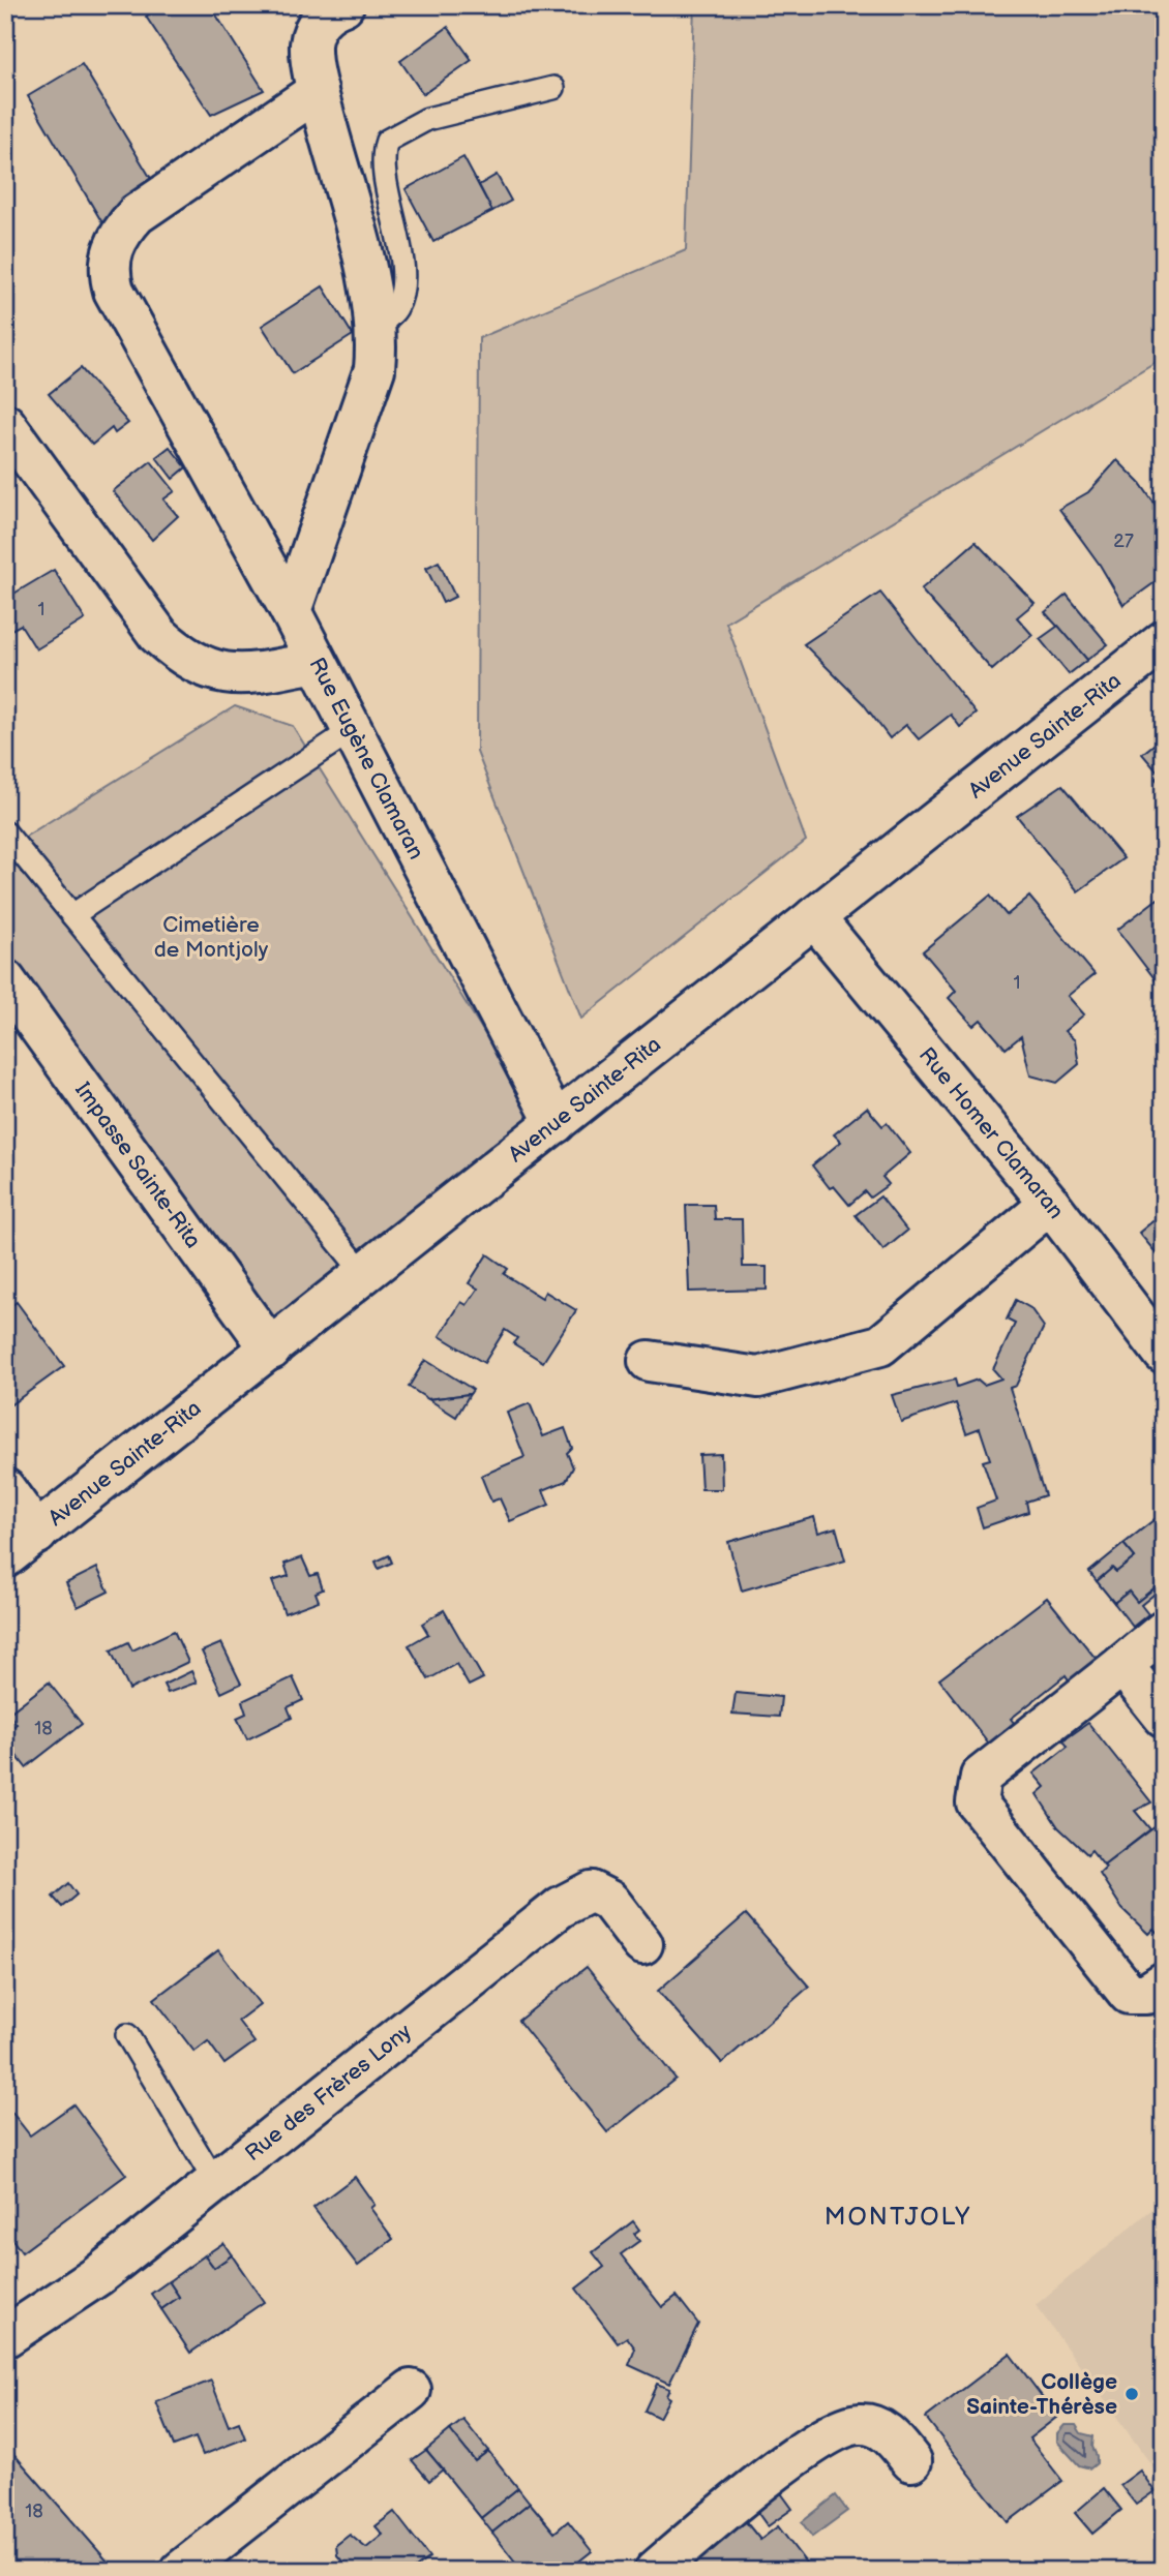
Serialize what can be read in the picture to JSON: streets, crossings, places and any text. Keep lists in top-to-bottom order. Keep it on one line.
{"streets":{"street":["Avenue Sainte-Rita","Rue Eugène Clamaran","Rue Homer Clamaran","Impasse Sainte-Rita","Rue des Frères Lony"]},"crossings":[["Avenue Sainte-Rita","Rue Eugène Clamaran"],["Avenue Sainte-Rita","Rue Homer Clamaran"],["Avenue Sainte-Rita","Impasse Sainte-Rita"]],"districts":["MONTJOLY"],"parks":["Cimetière de Montjoly"],"places":["Collège Sainte-Thérèse"],"house_numbers":["27","1","1","18","18"]}
